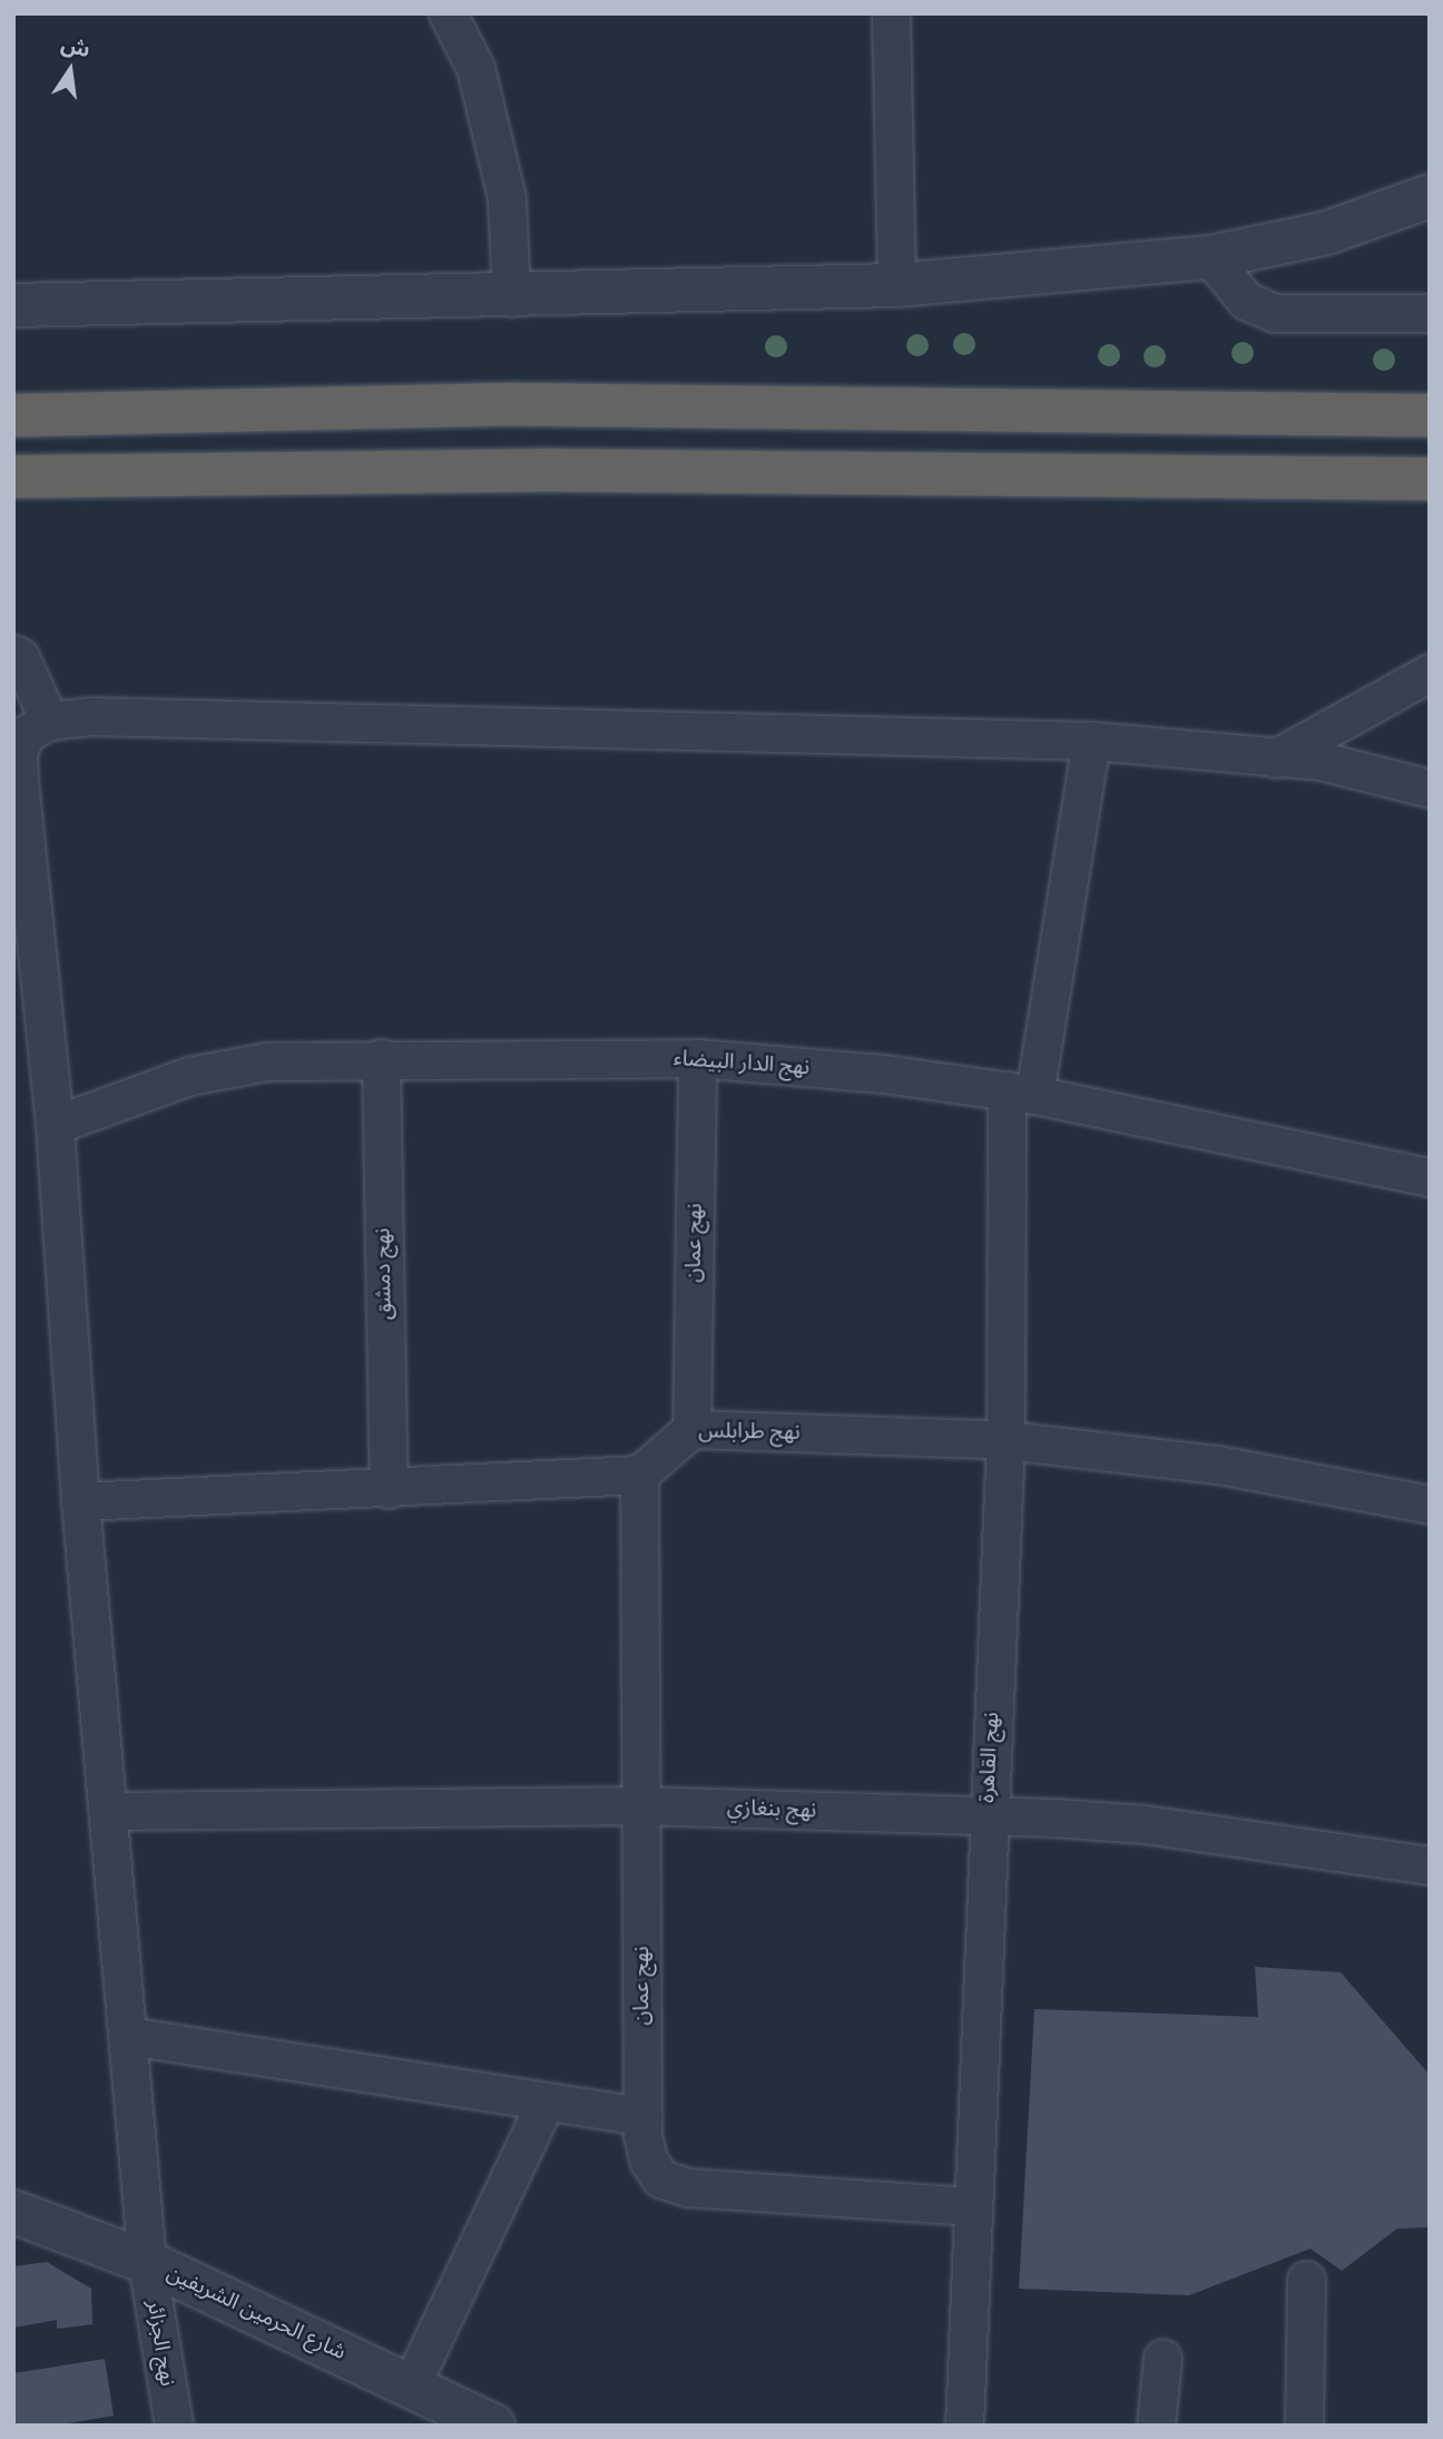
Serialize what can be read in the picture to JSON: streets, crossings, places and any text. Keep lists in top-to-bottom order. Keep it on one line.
{"streets":{"street":["نهج الدار البيضاء","نهج عمان","نهج دمشق","نهج طرابلس","نهج القاهرة","نهج بنغازي","شارع الحرمين الشريفين","نهج الجزائر"]},"crossings":[["نهج الدار البيضاء","نهج عمان"],["نهج الدار البيضاء","نهج دمشق"],["نهج الدار البيضاء","نهج القاهرة"],["نهج الدار البيضاء","نهج الجزائر"],["نهج عمان","نهج طرابلس"],["نهج عمان","نهج القاهرة"],["نهج عمان","نهج بنغازي"],["نهج طرابلس","نهج القاهرة"],["نهج القاهرة","نهج بنغازي"],["نهج بنغازي","نهج الجزائر"],["شارع الحرمين الشريفين","نهج الجزائر"]],"north":"top"}
